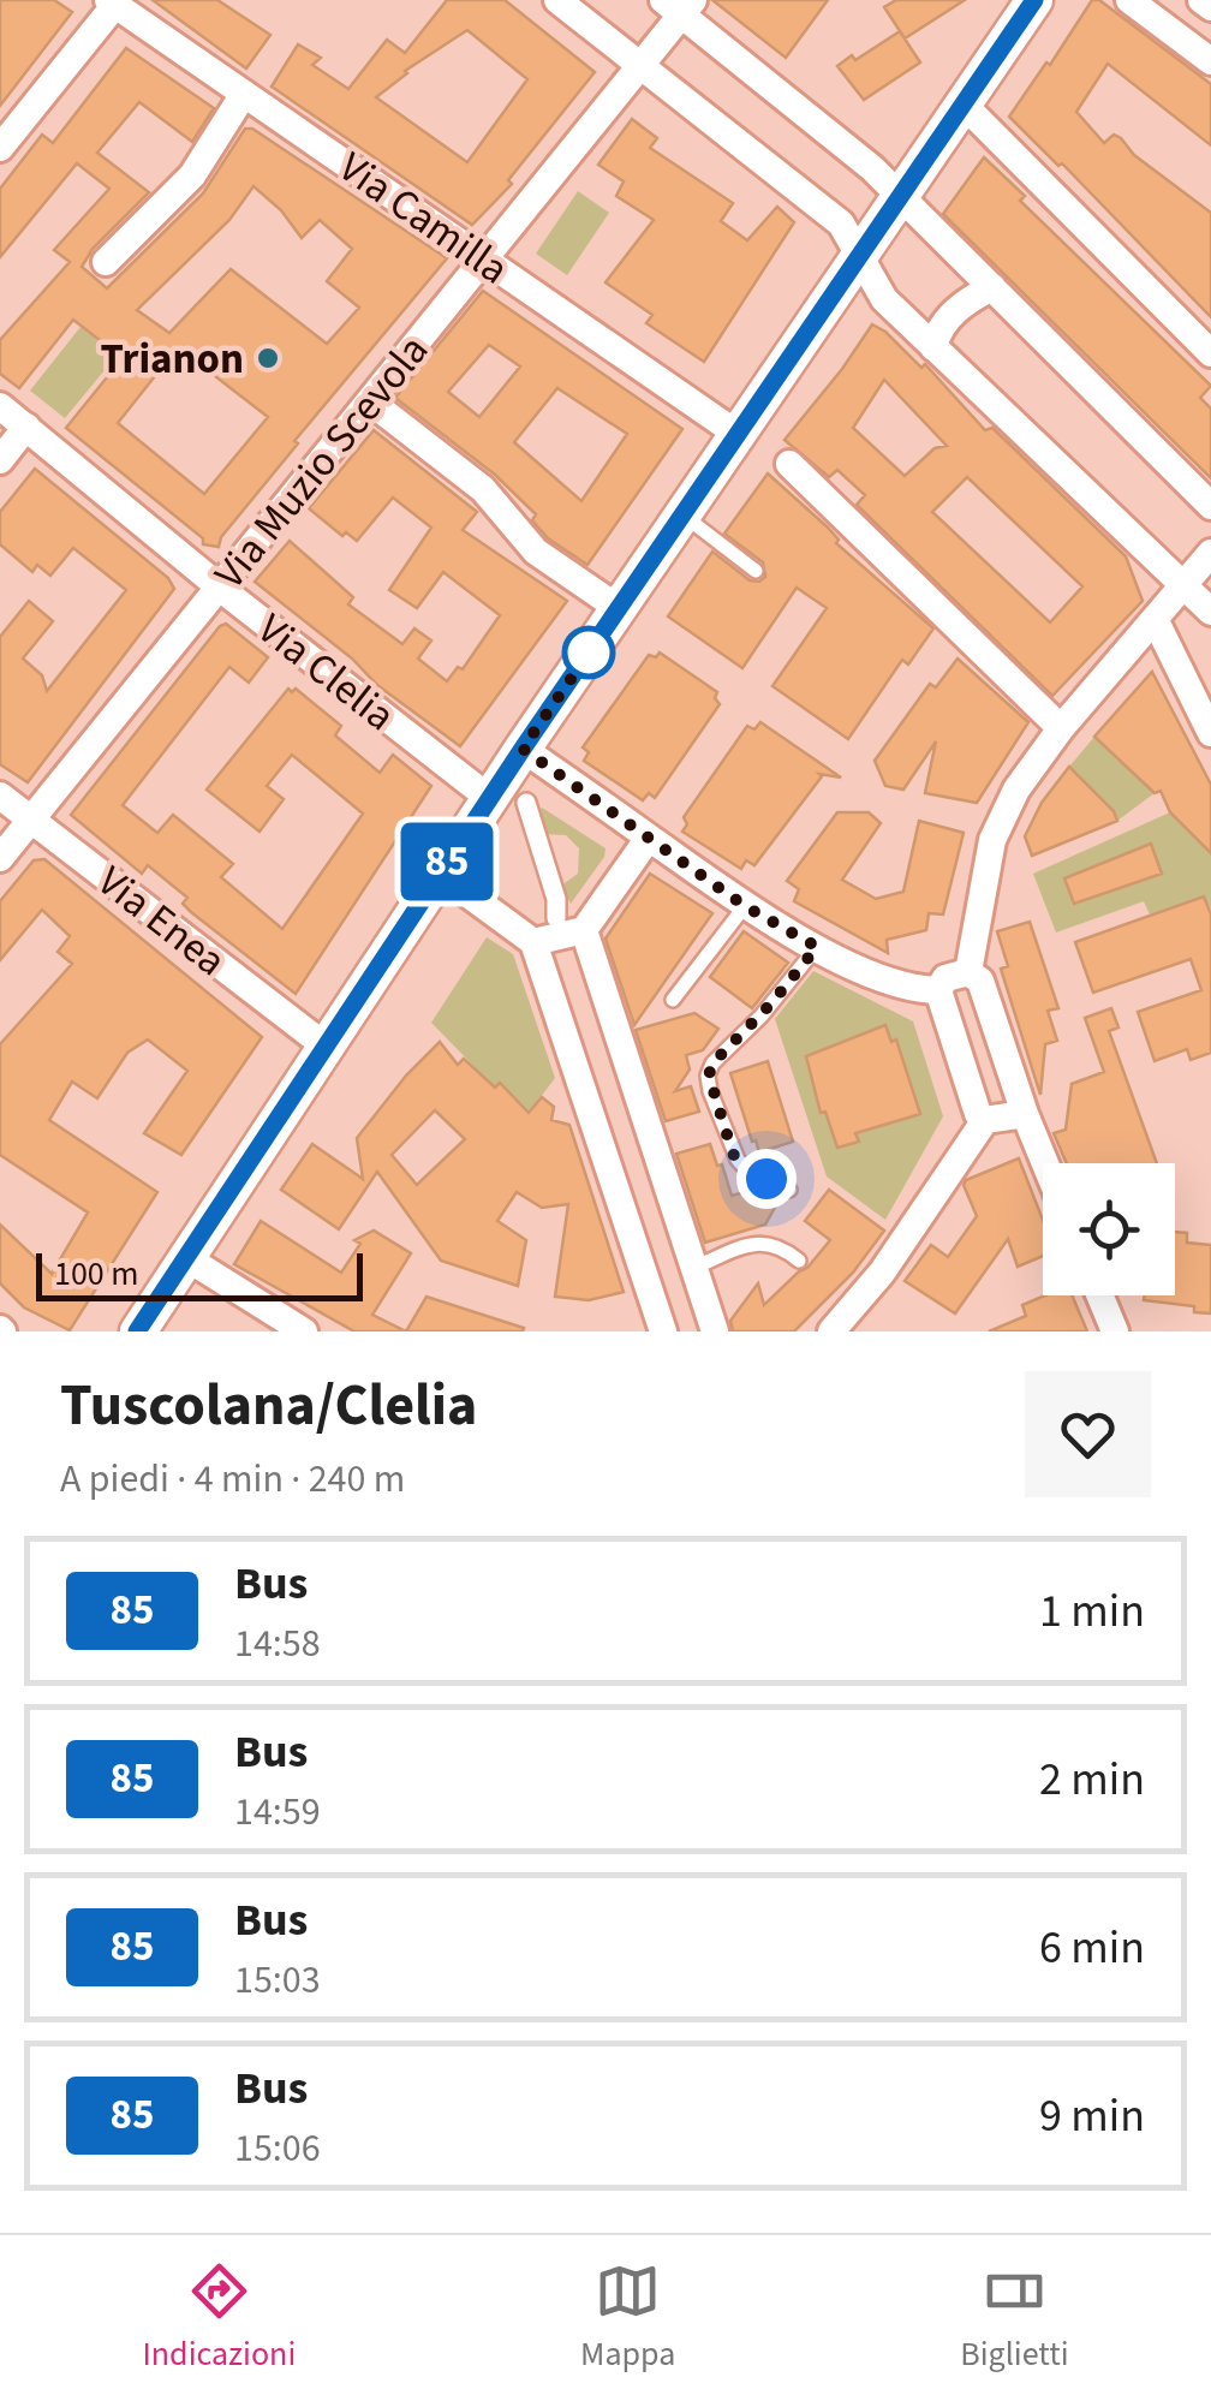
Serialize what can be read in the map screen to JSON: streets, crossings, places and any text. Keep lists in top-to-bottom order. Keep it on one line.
{"streets":{"street":["Via Camilla","Via Muzio Scevola","Via Clelia","Via Enea"]},"crossings":[["Via Camilla","Via Muzio Scevola"],["Via Muzio Scevola","Via Clelia"],["Via Muzio Scevola","Via Enea"]],"places":["Trianon"],"lines":["bus line 85"],"scale_bar":"100 m","page":{"on_map":"85","scale":"100 m","heading":["Tuscolana/Clelia","A piedi · 4 min · 240 m"],"list":[{"mark":"85","name":"Bus","note":"14:58","value":"1 min"},{"mark":"85","name":"Bus","note":"14:59","value":"2 min"},{"mark":"85","name":"Bus","note":"15:03","value":"6 min"},{"mark":"85","name":"Bus","note":"15:06","value":"9 min"}],"tabs":["Indicazioni","Mappa","Biglietti"]}}
